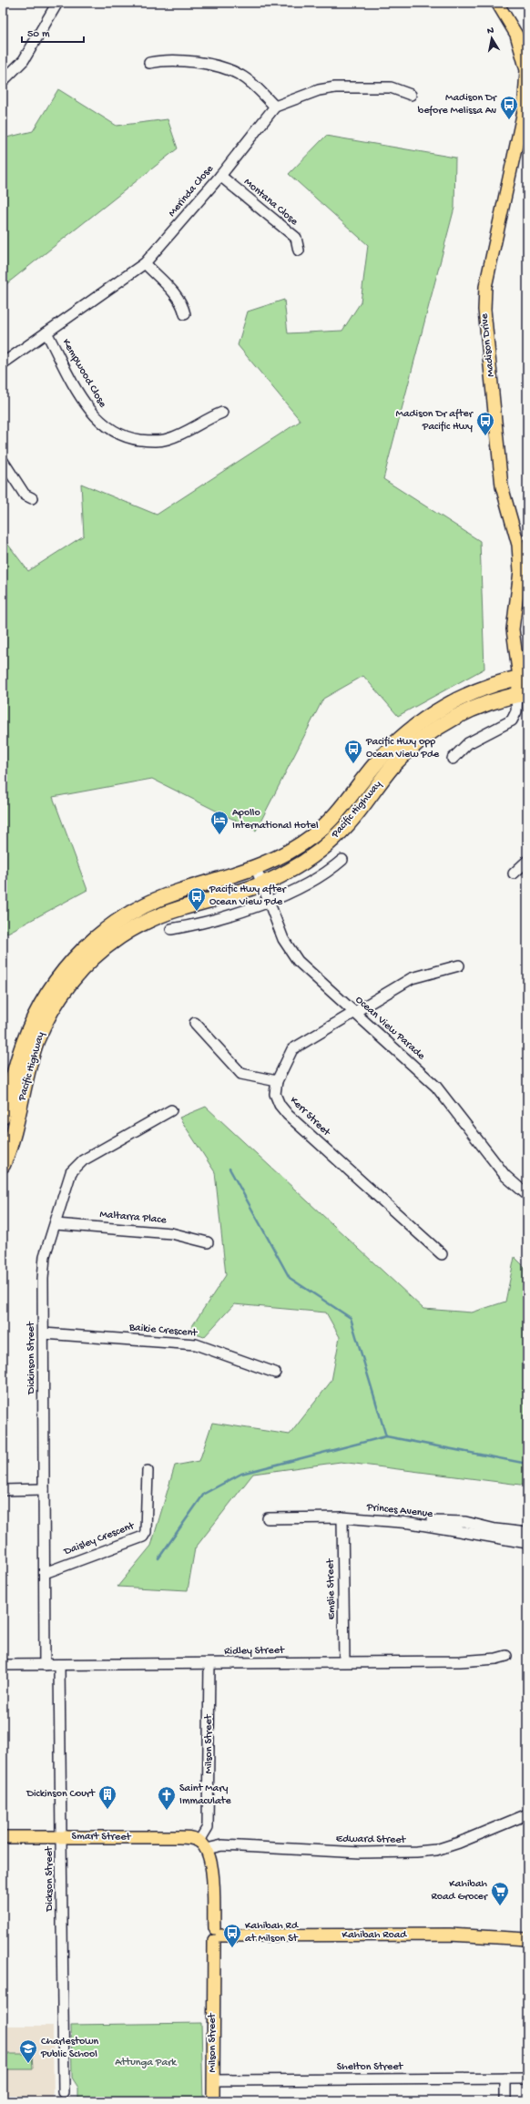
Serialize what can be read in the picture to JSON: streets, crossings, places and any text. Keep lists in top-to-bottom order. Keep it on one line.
{"streets":{"highway":["Pacific Highway"],"main road":["Madison Drive","Milson Street","Smart Street","Kahibah Road"],"street":["Merinda Close","Montana Close","Kempwood Close","Ocean View Parade","Kerr Street","Maltarra Place","Baikie Crescent","Dickinson Street","Princes Avenue","Daisley Crescent","Emslie Street","Ridley Street","Edward Street","Dickson Street","Shelton Street"]},"crossings":[["Merinda Close","Montana Close"],["Merinda Close","Kempwood Close"],["Madison Drive","Pacific Highway"],["Pacific Highway","Ocean View Parade"],["Ocean View Parade","Kerr Street"],["Maltarra Place","Dickinson Street"],["Baikie Crescent","Dickinson Street"],["Dickinson Street","Daisley Crescent"],["Dickinson Street","Ridley Street"],["Princes Avenue","Emslie Street"],["Emslie Street","Ridley Street"],["Ridley Street","Milson Street"],["Ridley Street","Dickson Street"],["Milson Street","Smart Street"],["Milson Street","Edward Street"],["Milson Street","Kahibah Road"],["Milson Street","Shelton Street"],["Smart Street","Edward Street"],["Smart Street","Dickson Street"]],"parks":["Attunga Park"],"places":{"bus stop":["Madison Dr before Melissa Av","Madison Dr after Pacific Hwy","Pacific Hwy opp Ocean View Pde","Pacific Hwy after Ocean View Pde","Kahibah Rd at Milson St"],"hotel":["Apollo International Hotel"],"building":["Dickinson Court"],"church":["Saint Mary Immaculate"],"supermarket":["Kahibah Road Grocer"],"school or university":["Charlestown Public School"]},"scale_bar":"50 m","north":"top"}
